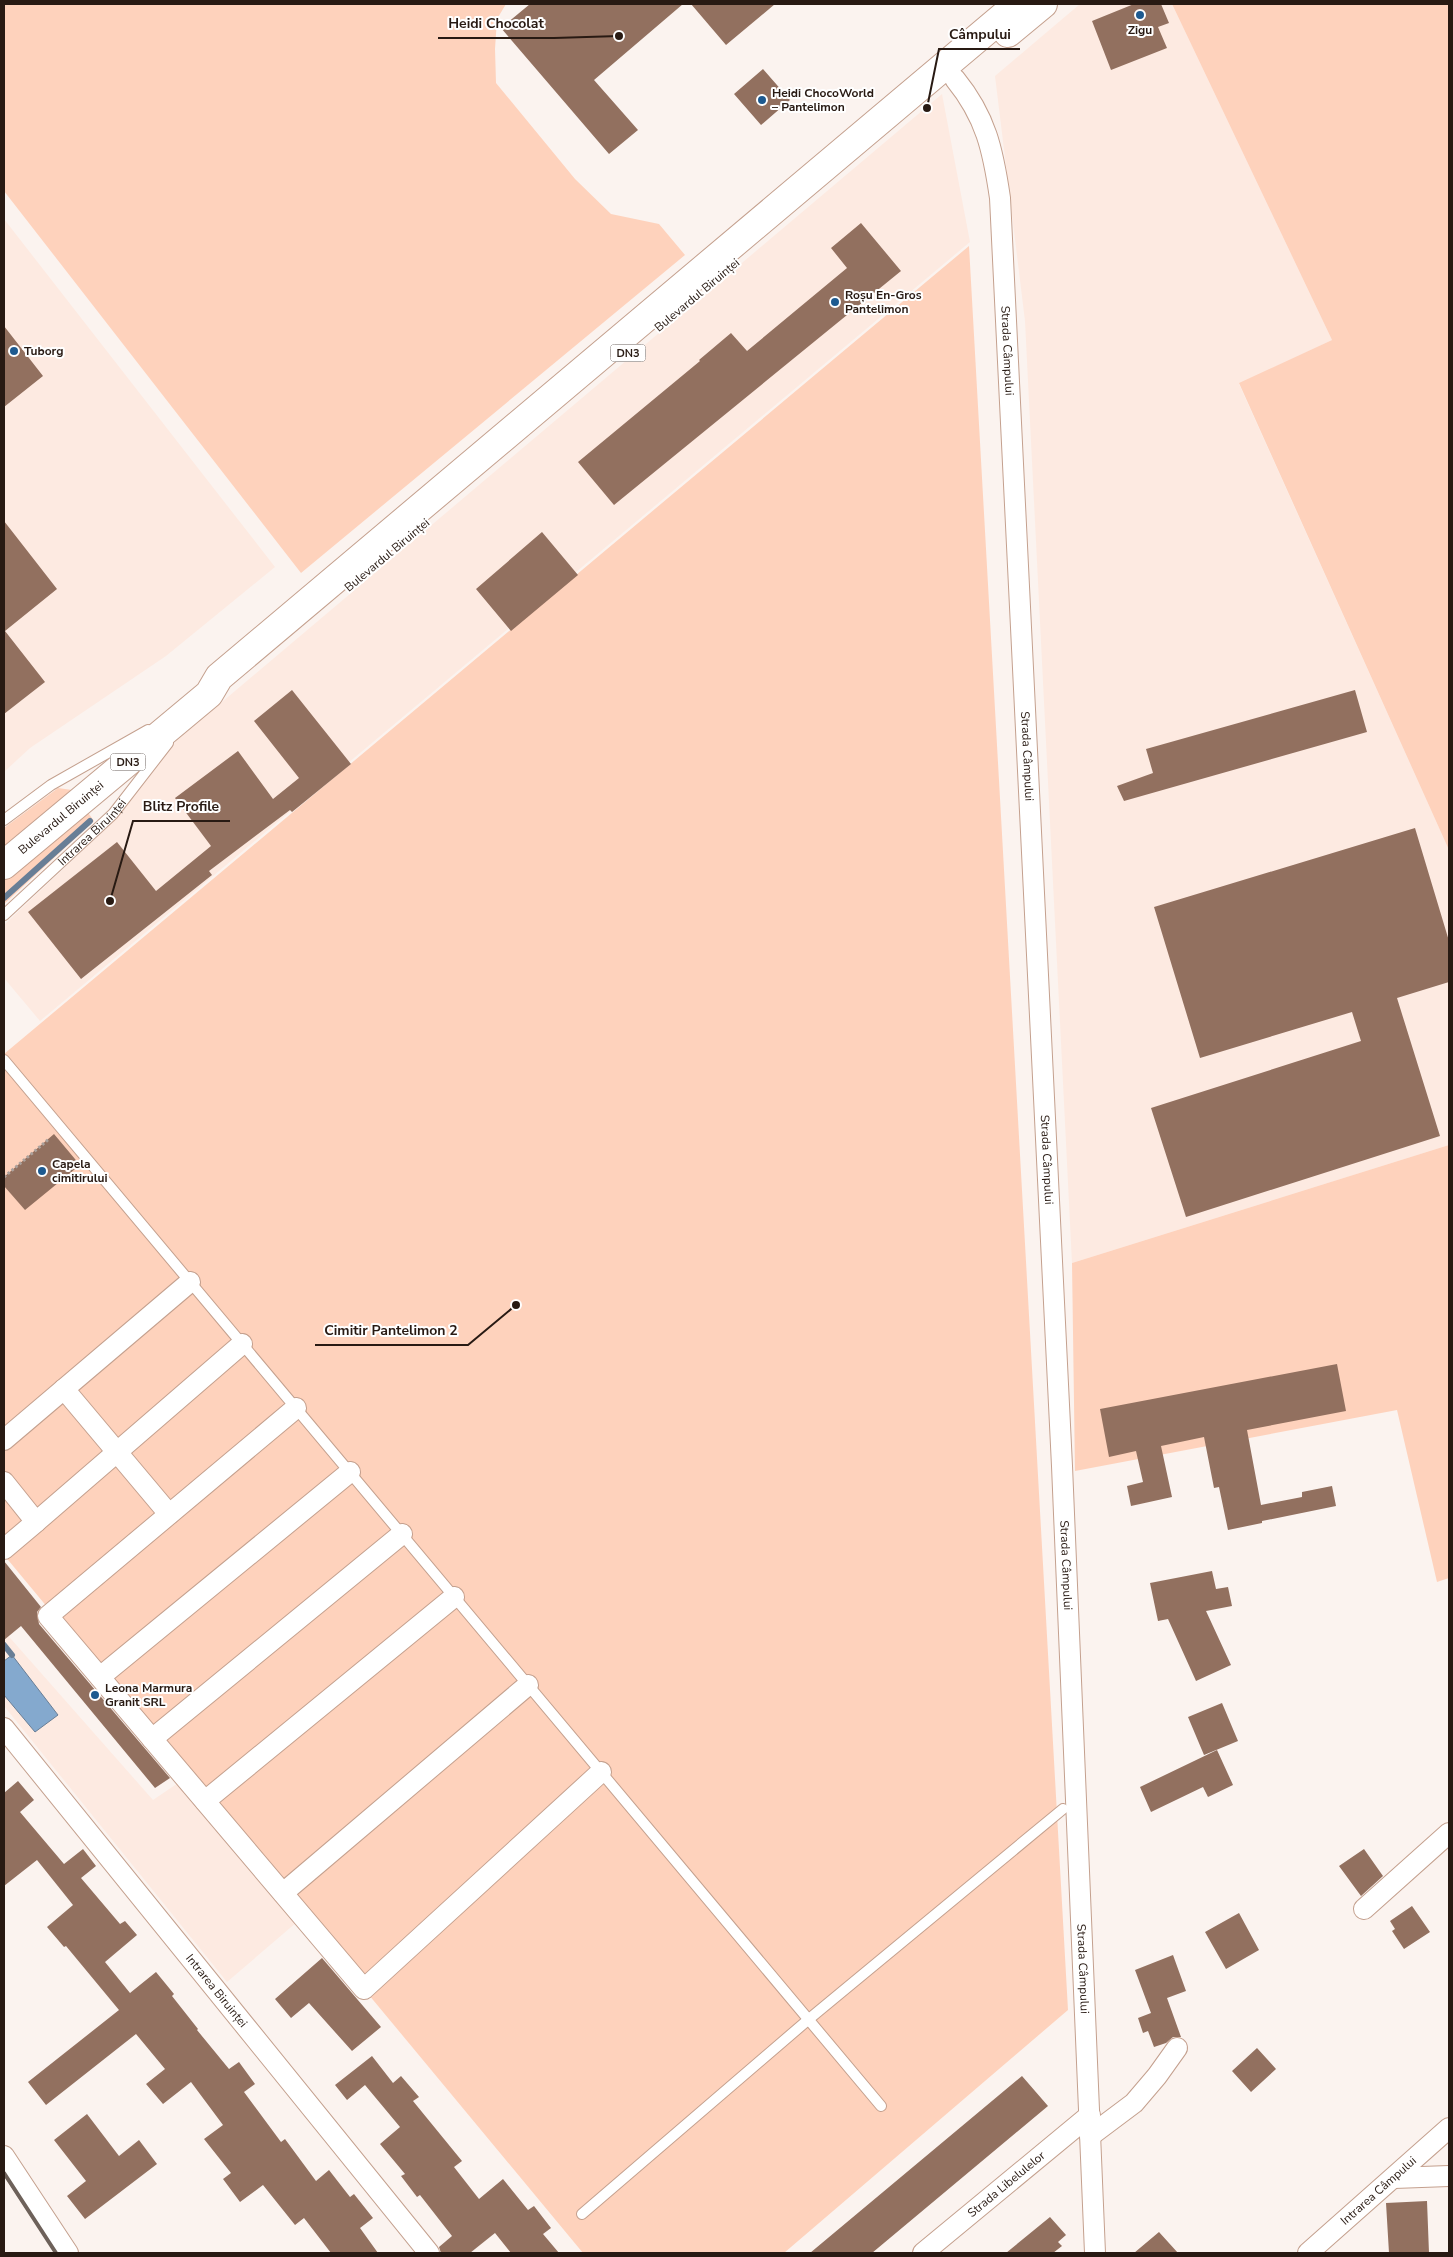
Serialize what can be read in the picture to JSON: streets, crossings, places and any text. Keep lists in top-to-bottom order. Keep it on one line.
{"streets":{"main road":["Bulevardul Biruinței","DN3"],"street":["Strada Câmpului","Intrarea Biruinței","Strada Libelulelor","Intrarea Câmpului"]},"crossings":[["Bulevardul Biruinței","Strada Câmpului"],["Bulevardul Biruinței","Intrarea Biruinței"],["Strada Câmpului","Strada Libelulelor"]],"places":["Zigu","Heidi Chocolat","Heidi ChocoWorld – Pantelimon","Câmpului","Roșu En-Gros Pantelimon","Tuborg","Blitz Profile","Capela cimitirului","Cimitir Pantelimon 2","Leona Marmura Granit SRL"]}
